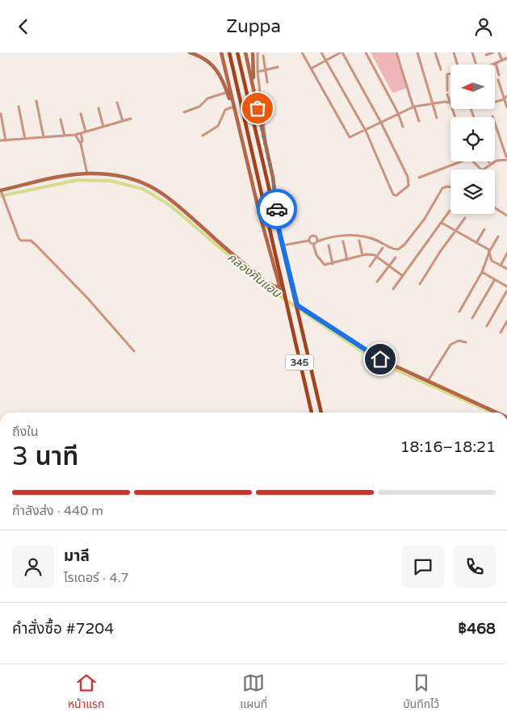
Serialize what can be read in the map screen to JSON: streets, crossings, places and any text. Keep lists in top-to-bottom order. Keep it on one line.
{"streets":{"main road":["345"]},"water":["คลองคันแอน"],"north":"left","page":{"header":"Zuppa","heading":["3 นาที","ถึงใน","18:16–18:21"],"panel":["มาลี","ไรเดอร์ · 4.7","คำสั่งซื้อ #7204","฿468"],"bar":"กำลังส่ง · 440 m","tabs":["หน้าแรก","แผนที่","บันทึกไว้"]}}
